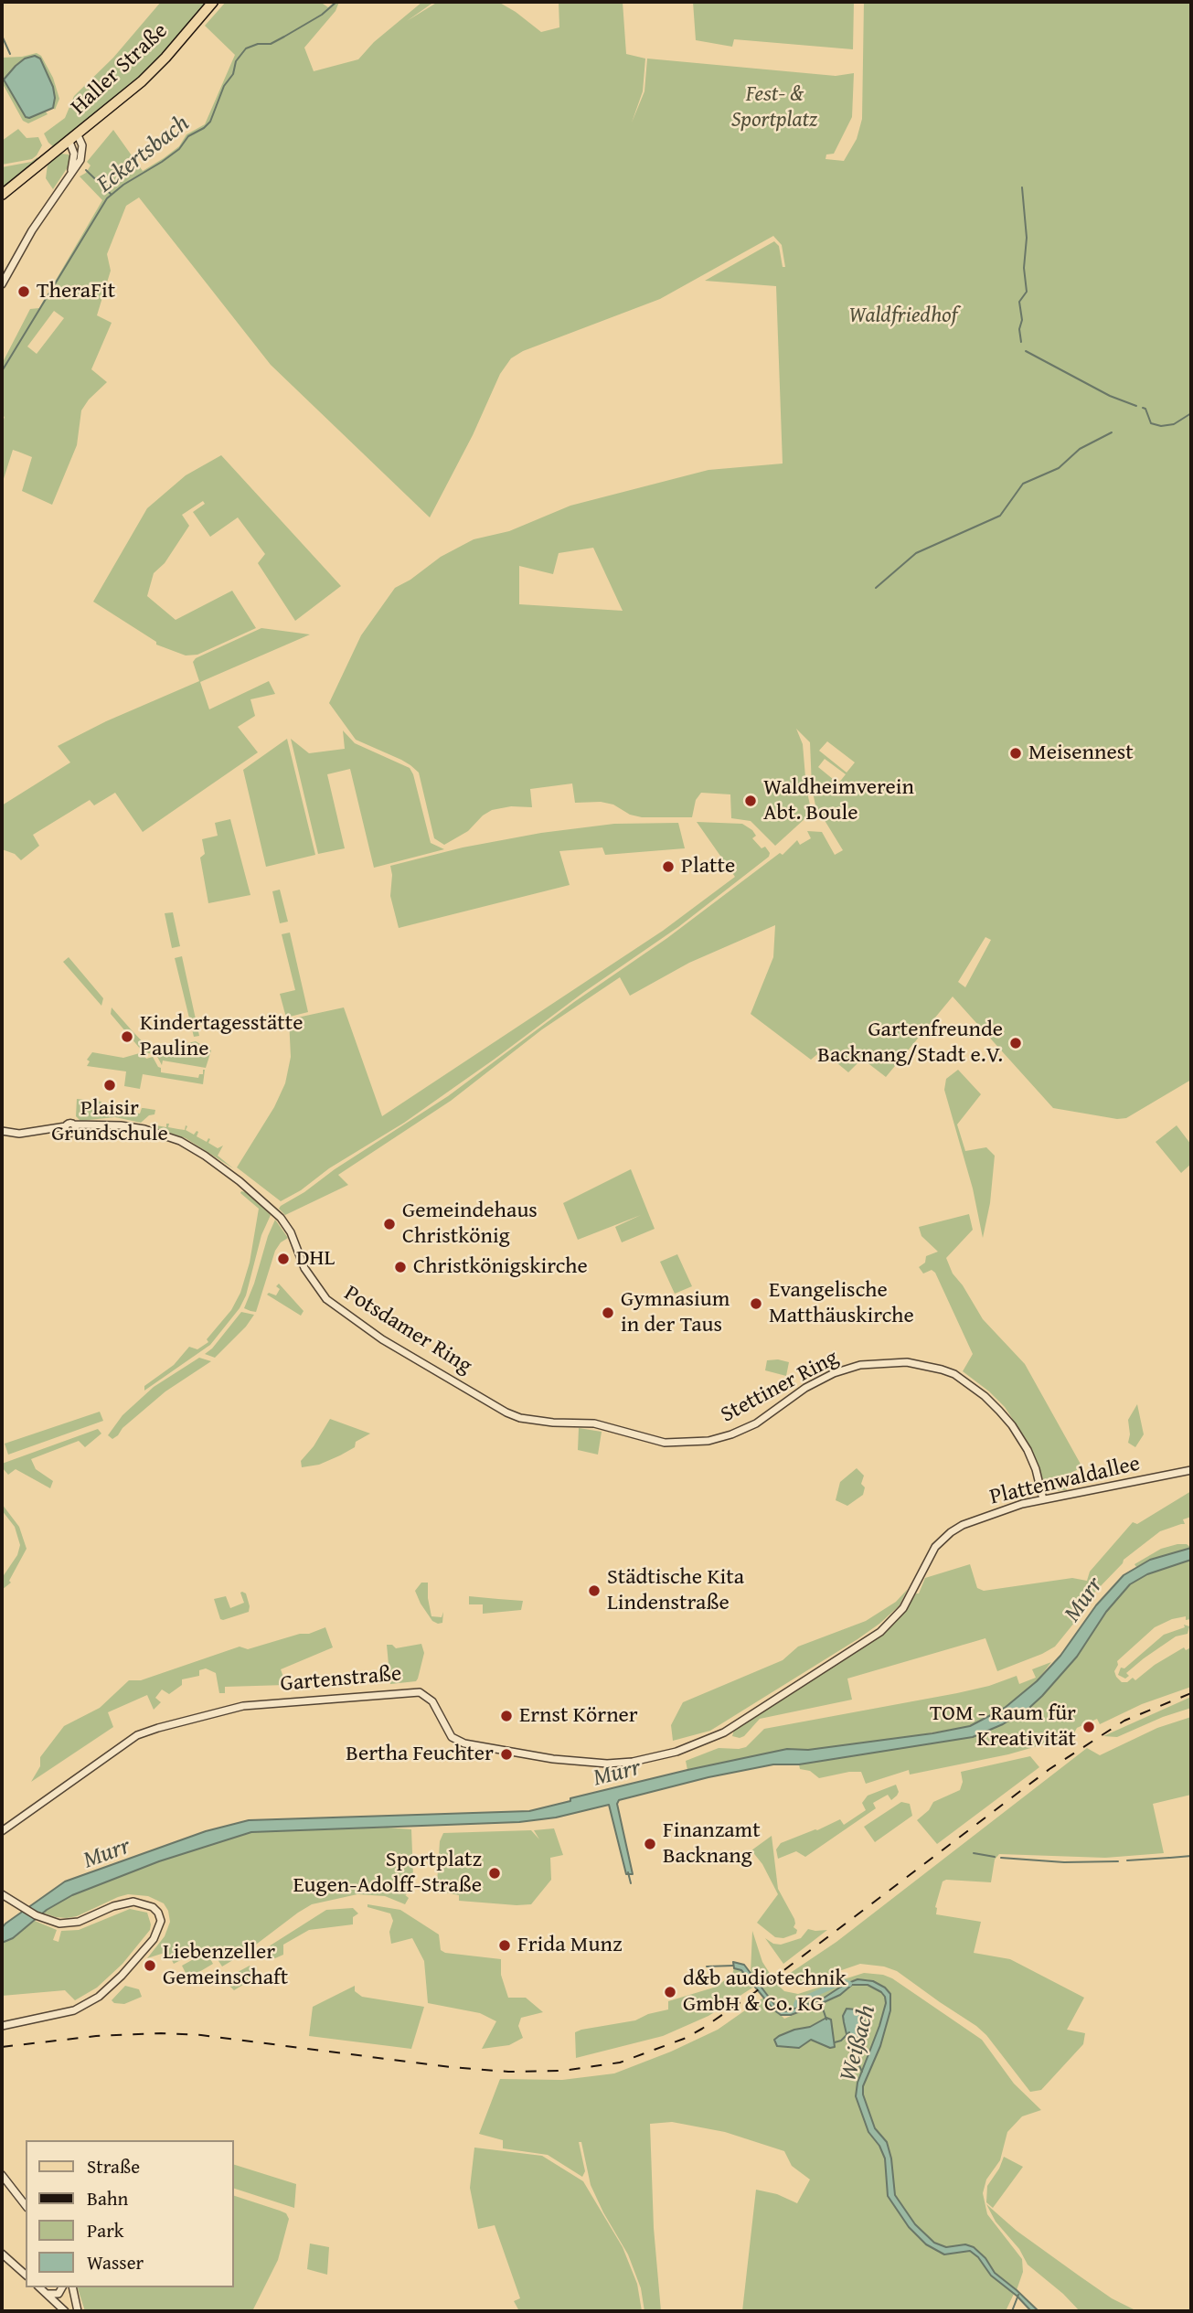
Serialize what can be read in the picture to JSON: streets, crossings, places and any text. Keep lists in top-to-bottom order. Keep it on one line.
{"streets":{"main road":["Haller Straße"],"street":["Potsdamer Ring","Stettiner Ring","Plattenwaldallee","Gartenstraße"]},"crossings":[["Potsdamer Ring","Stettiner Ring"],["Stettiner Ring","Plattenwaldallee"],["Plattenwaldallee","Gartenstraße"]],"water":["Eckertsbach","Murr","Weißach"],"parks":["Fest- & Sportplatz","Waldfriedhof"],"places":["TheraFit","Meisennest","Waldheimverein Abt. Boule","Platte","Kindertagesstätte Pauline","Gartenfreunde Backnang/Stadt e.V.","Plaisir Grundschule","Gemeindehaus Christkönig","DHL","Christkönigskirche","Evangelische Matthäuskirche","Gymnasium in der Taus","Städtische Kita Lindenstraße","Ernst Körner","TOM - Raum für Kreativität","Bertha Feuchter","Finanzamt Backnang","Sportplatz Eugen-Adolff-Straße","Frida Munz","Liebenzeller Gemeinschaft","d&b audiotechnik GmbH & Co. KG"],"legend":["Straße","Bahn","Park","Wasser"]}
